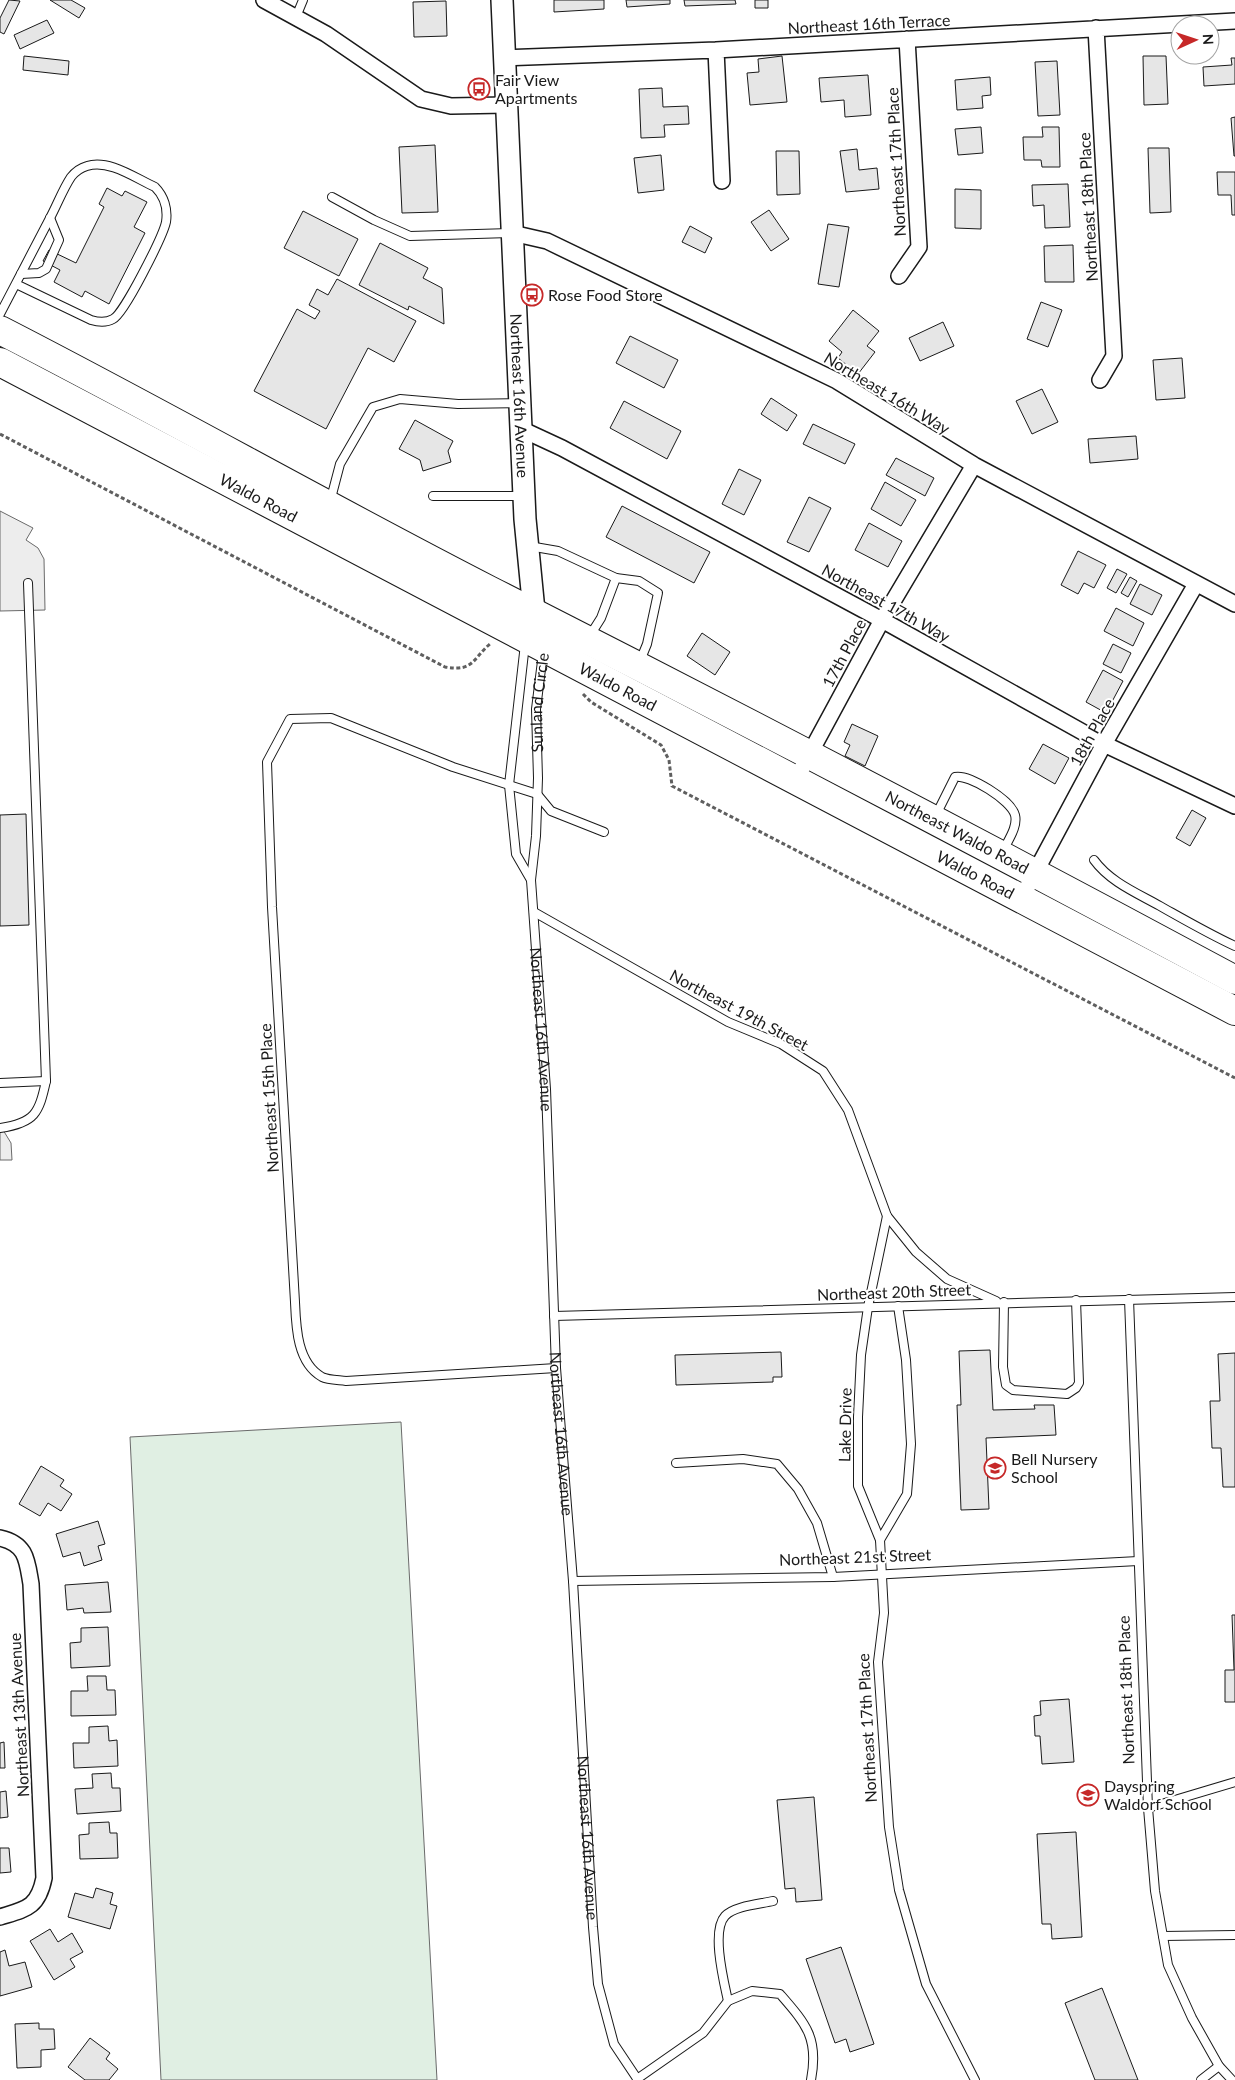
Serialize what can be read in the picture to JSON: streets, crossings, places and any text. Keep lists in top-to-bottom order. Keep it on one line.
{"streets":{"highway":["Waldo Road","Northeast Waldo Road"],"street":["Northeast 16th Terrace","Northeast 17th Place","Northeast 18th Place","Northeast 16th Way","Northeast 16th Avenue","Northeast 17th Way","17th Place","Sunland Circle","18th Place","Northeast 13th Avenue"],"lane":["Northeast 19th Street","Northeast 15th Place","Northeast 20th Street","Lake Drive","Northeast 21st Street"]},"crossings":[["Northeast 16th Terrace","Northeast 17th Place"],["Northeast 16th Terrace","Northeast 18th Place"],["Northeast 16th Terrace","Northeast 16th Avenue"],["Northeast 17th Place","Lake Drive"],["Northeast 17th Place","Northeast 21st Street"],["Northeast 18th Place","Northeast 20th Street"],["Northeast 18th Place","Northeast 21st Street"],["Northeast 16th Way","Northeast 16th Avenue"],["Northeast 16th Way","17th Place"],["Northeast 16th Way","18th Place"],["Northeast 16th Avenue","Waldo Road"],["Northeast 16th Avenue","Northeast 17th Way"],["Northeast 16th Avenue","Sunland Circle"],["Northeast 16th Avenue","Northeast 19th Street"],["Northeast 16th Avenue","Northeast 15th Place"],["Northeast 16th Avenue","Northeast 20th Street"],["Northeast 16th Avenue","Northeast 21st Street"],["Waldo Road","17th Place"],["Waldo Road","Sunland Circle"],["Waldo Road","18th Place"],["Waldo Road","Northeast Waldo Road"],["Northeast 17th Way","17th Place"],["Northeast 17th Way","18th Place"],["17th Place","Northeast Waldo Road"],["Sunland Circle","Northeast 15th Place"],["18th Place","Northeast Waldo Road"],["Northeast 19th Street","Northeast 20th Street"],["Northeast 19th Street","Lake Drive"],["Northeast 20th Street","Lake Drive"]],"places":{"bus stop":["Fair View Apartments","Rose Food Store"],"school or university":["Bell Nursery School","Dayspring Waldorf School"]},"north":"right"}
